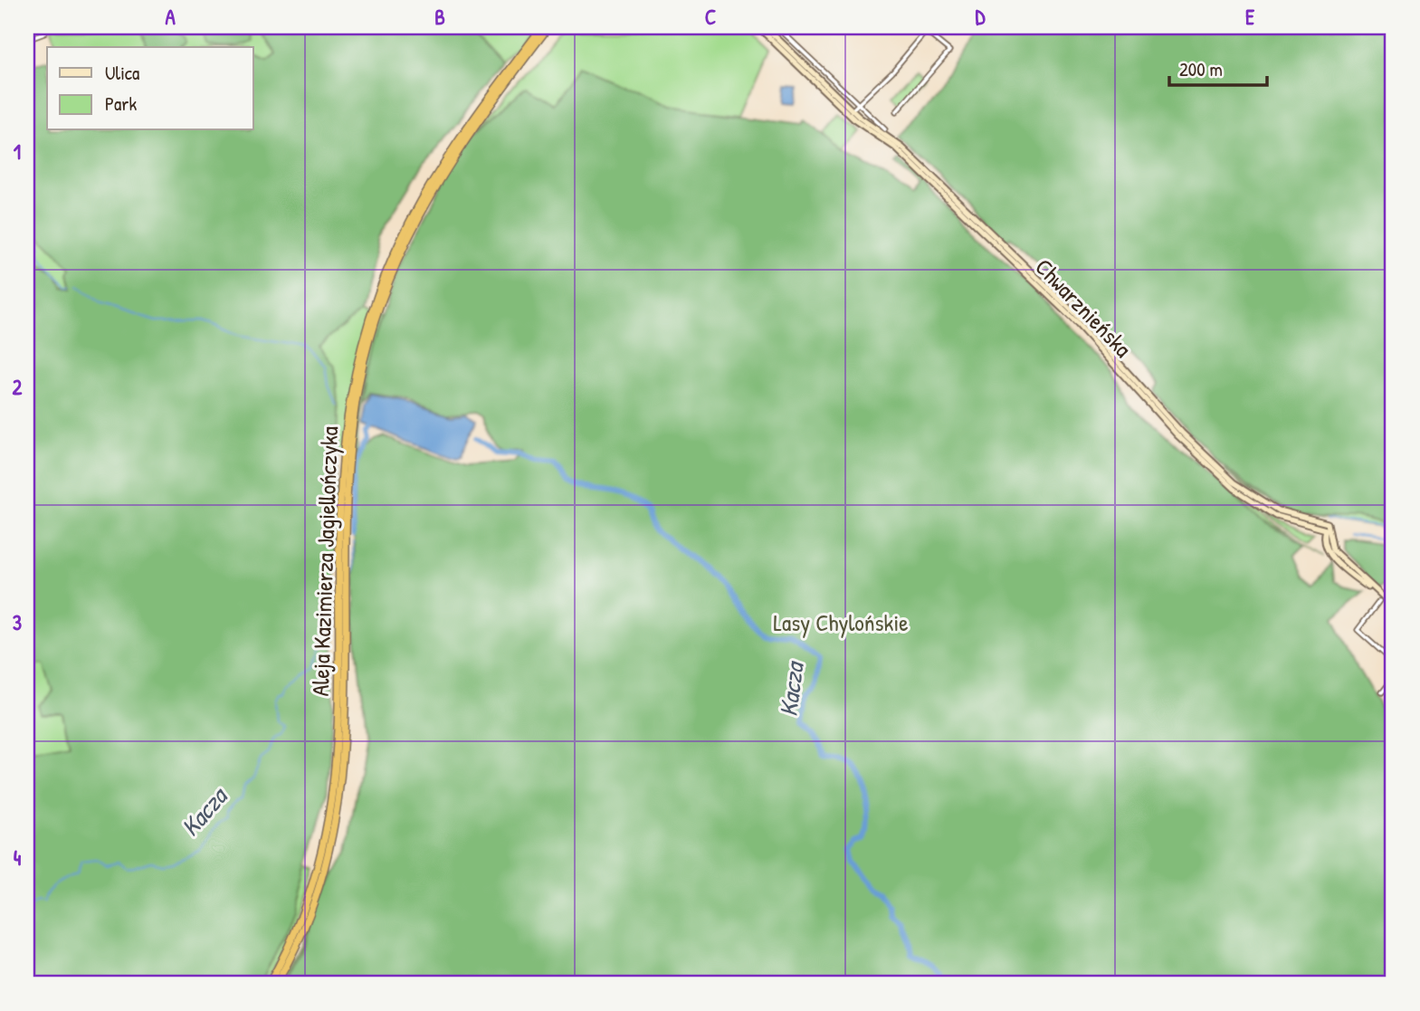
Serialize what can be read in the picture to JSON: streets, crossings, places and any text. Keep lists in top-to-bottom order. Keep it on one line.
{"streets":{"highway":["Aleja Kazimierza Jagiellończyka"],"main road":["Chwarznieńska"]},"water":["Kacza"],"parks":["Lasy Chylońskie"],"legend":["Ulica","Park"],"scale_bar":"200 m","grid":{"columns":["A","B","C","D","E"],"rows":["1","2","3","4"]}}
